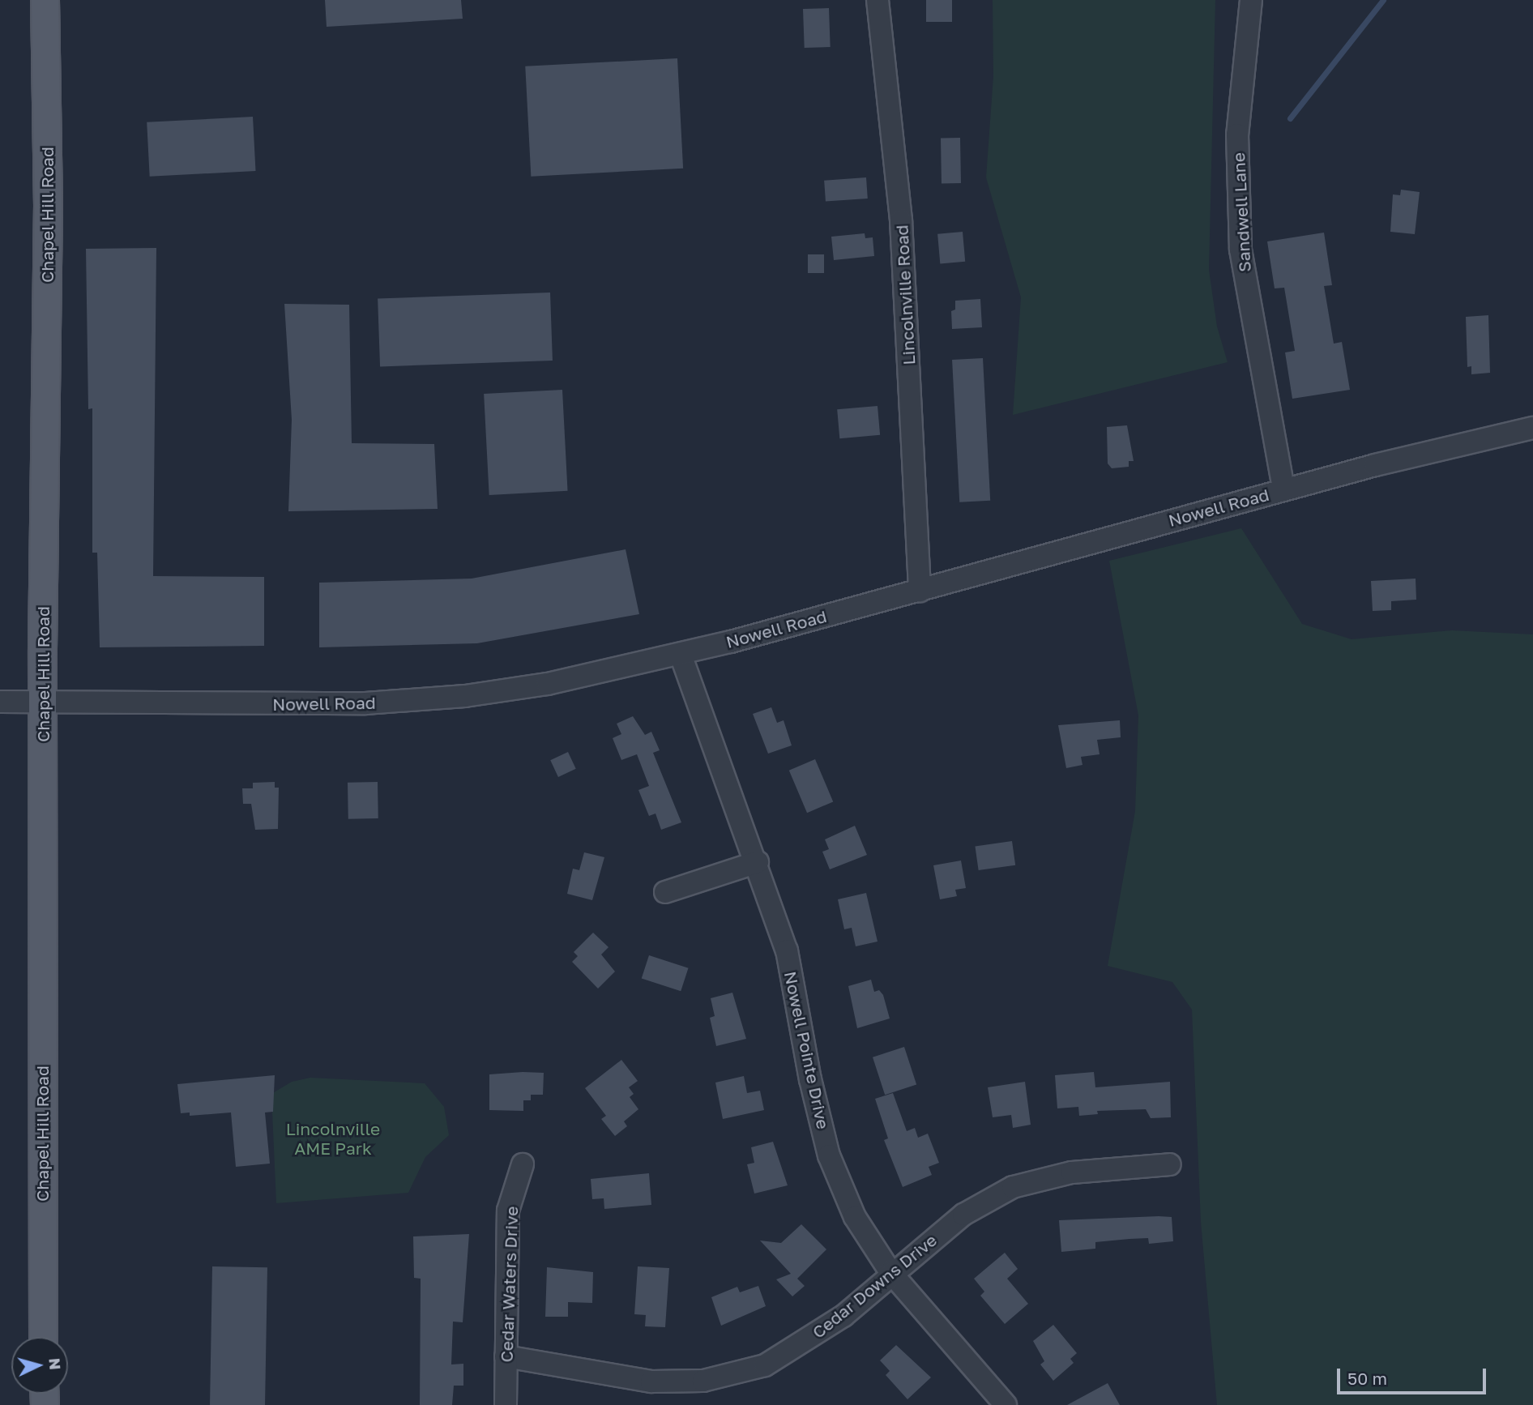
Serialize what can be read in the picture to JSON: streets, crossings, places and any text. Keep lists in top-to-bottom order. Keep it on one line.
{"streets":{"main road":["Chapel Hill Road"],"street":["Sandwell Lane","Lincolnville Road","Nowell Road","Nowell Pointe Drive","Cedar Waters Drive","Cedar Downs Drive"]},"crossings":[["Sandwell Lane","Nowell Road"],["Chapel Hill Road","Nowell Road"],["Lincolnville Road","Nowell Road"],["Nowell Road","Nowell Pointe Drive"],["Nowell Pointe Drive","Cedar Downs Drive"],["Cedar Waters Drive","Cedar Downs Drive"]],"parks":["Lincolnville AME Park"],"scale_bar":"50 m","north":"right"}
